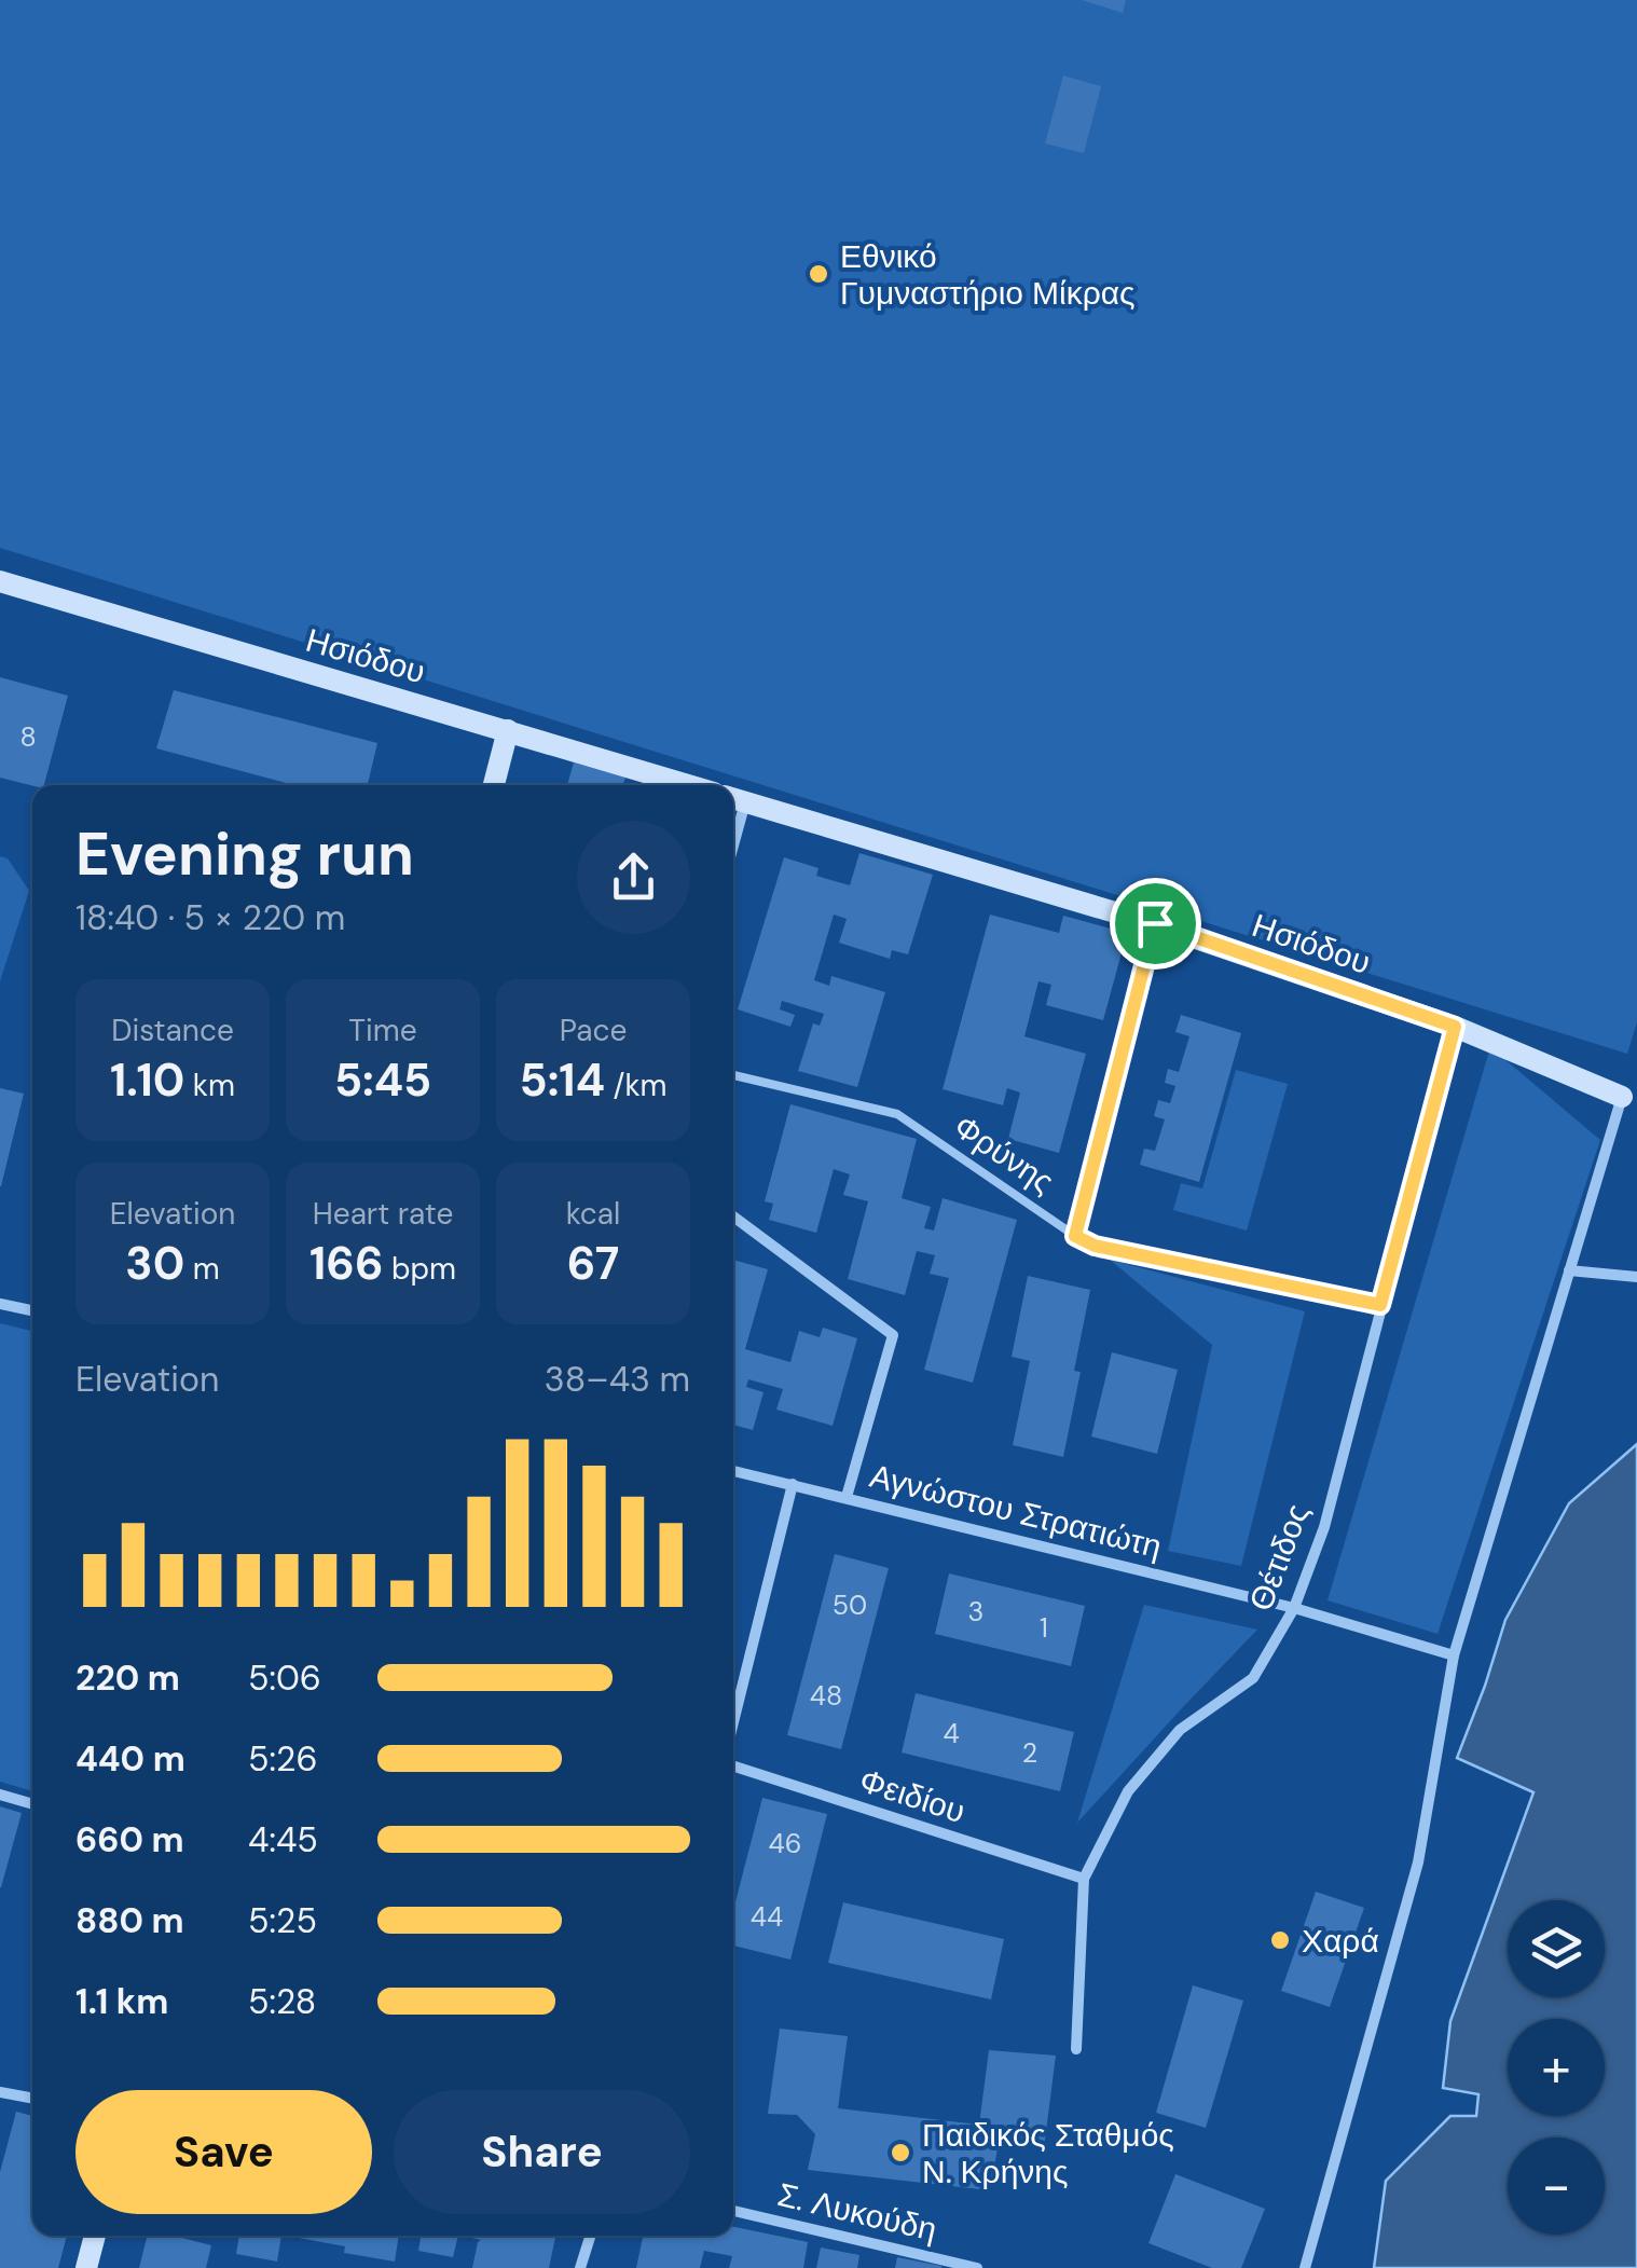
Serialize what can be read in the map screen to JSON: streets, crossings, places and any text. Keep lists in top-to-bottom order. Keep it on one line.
{"streets":{"street":["Ησιόδου","Αγνώστου Στρατιώτη","Θέτιδος","Φειδίου","Σ. Λυκούδη"],"lane":["Φρύνης"]},"crossings":[["Ησιόδου","Θέτιδος"],["Φρύνης","Θέτιδος"],["Αγνώστου Στρατιώτη","Θέτιδος"],["Θέτιδος","Φειδίου"]],"places":["Εθνικό Γυμναστήριο Μίκρας","Χαρά","Παιδικός Σταθμός Ν. Κρήνης"],"house_numbers":["8","50","3","1","48","4","2","46","44"],"page":{"heading":["Evening run","18:40 · 5 × 220 m"],"stats":[["Distance","1.10 km"],["Time","5:45"],["Pace","5:14 /km"],["Elevation","30 m"],["Heart rate","166 bpm"],["kcal","67"]],"chart":["Elevation","38–43 m"],"list":[{"name":"220 m","note":"5:06"},{"name":"440 m","note":"5:26"},{"name":"660 m","note":"4:45"},{"name":"880 m","note":"5:25"},{"name":"1.1 km","note":"5:28"}],"map_buttons":["+","−"],"buttons":["Save","Share"]}}
